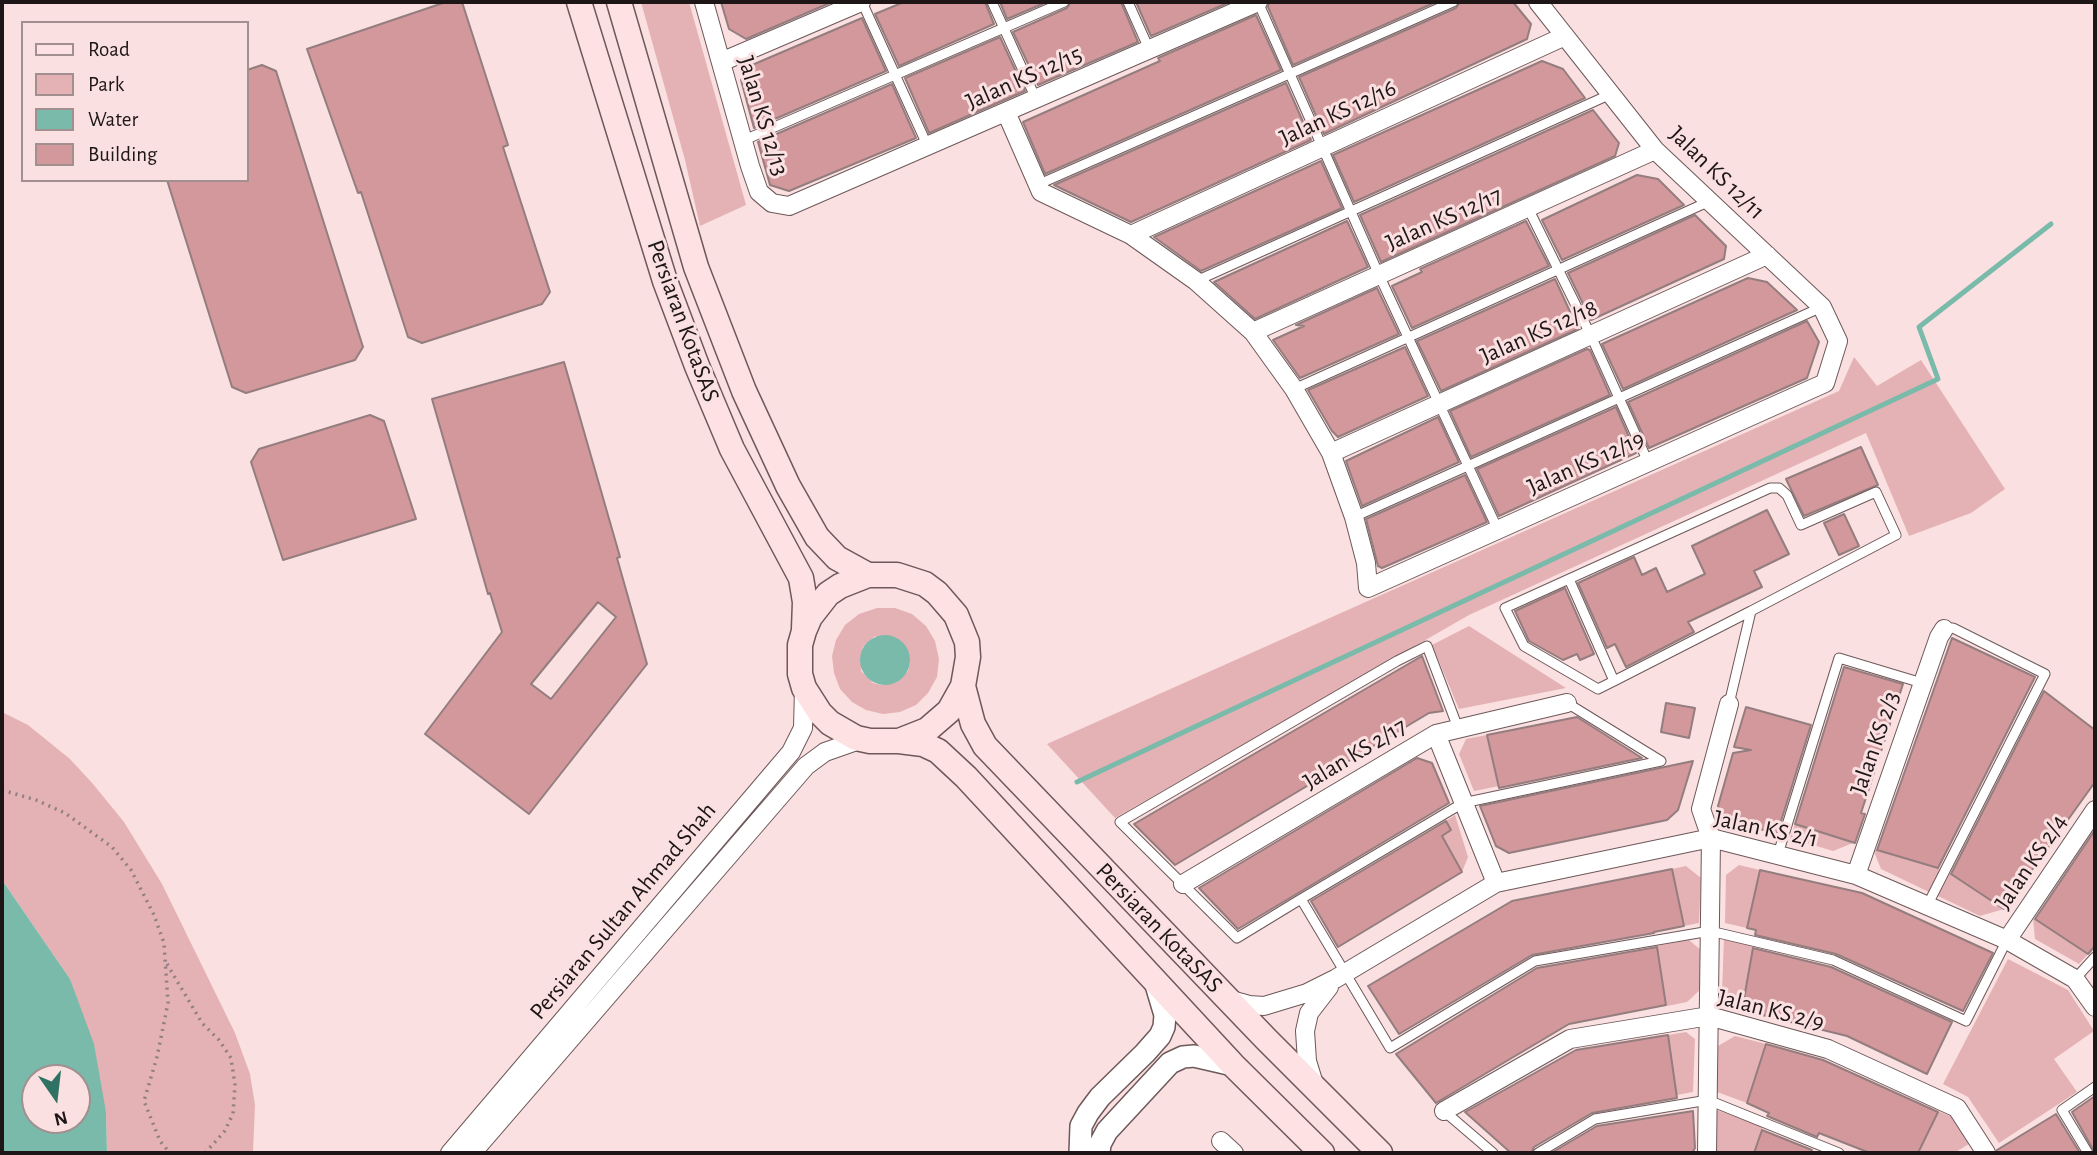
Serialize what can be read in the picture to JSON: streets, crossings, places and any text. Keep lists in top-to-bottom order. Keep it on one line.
{"streets":{"main road":["Persiaran KotaSAS"],"street":["Jalan KS 12/15","Jalan KS 12/16","Jalan KS 12/13","Jalan KS 12/11","Jalan KS 12/17","Jalan KS 12/18","Jalan KS 12/19","Jalan KS 2/3","Jalan KS 2/17","Jalan KS 2/1","Jalan KS 2/4","Persiaran Sultan Ahmad Shah","Jalan KS 2/9"]},"crossings":[["Jalan KS 12/15","Jalan KS 12/13"],["Jalan KS 12/16","Jalan KS 12/11"],["Jalan KS 12/11","Jalan KS 12/17"],["Jalan KS 12/11","Jalan KS 12/18"],["Jalan KS 12/11","Jalan KS 12/19"],["Persiaran KotaSAS","Jalan KS 2/1"],["Persiaran KotaSAS","Persiaran Sultan Ahmad Shah"],["Jalan KS 2/3","Jalan KS 2/1"],["Jalan KS 2/1","Jalan KS 2/4"]],"legend":["Road","Park","Water","Building"],"north":"bottom"}
